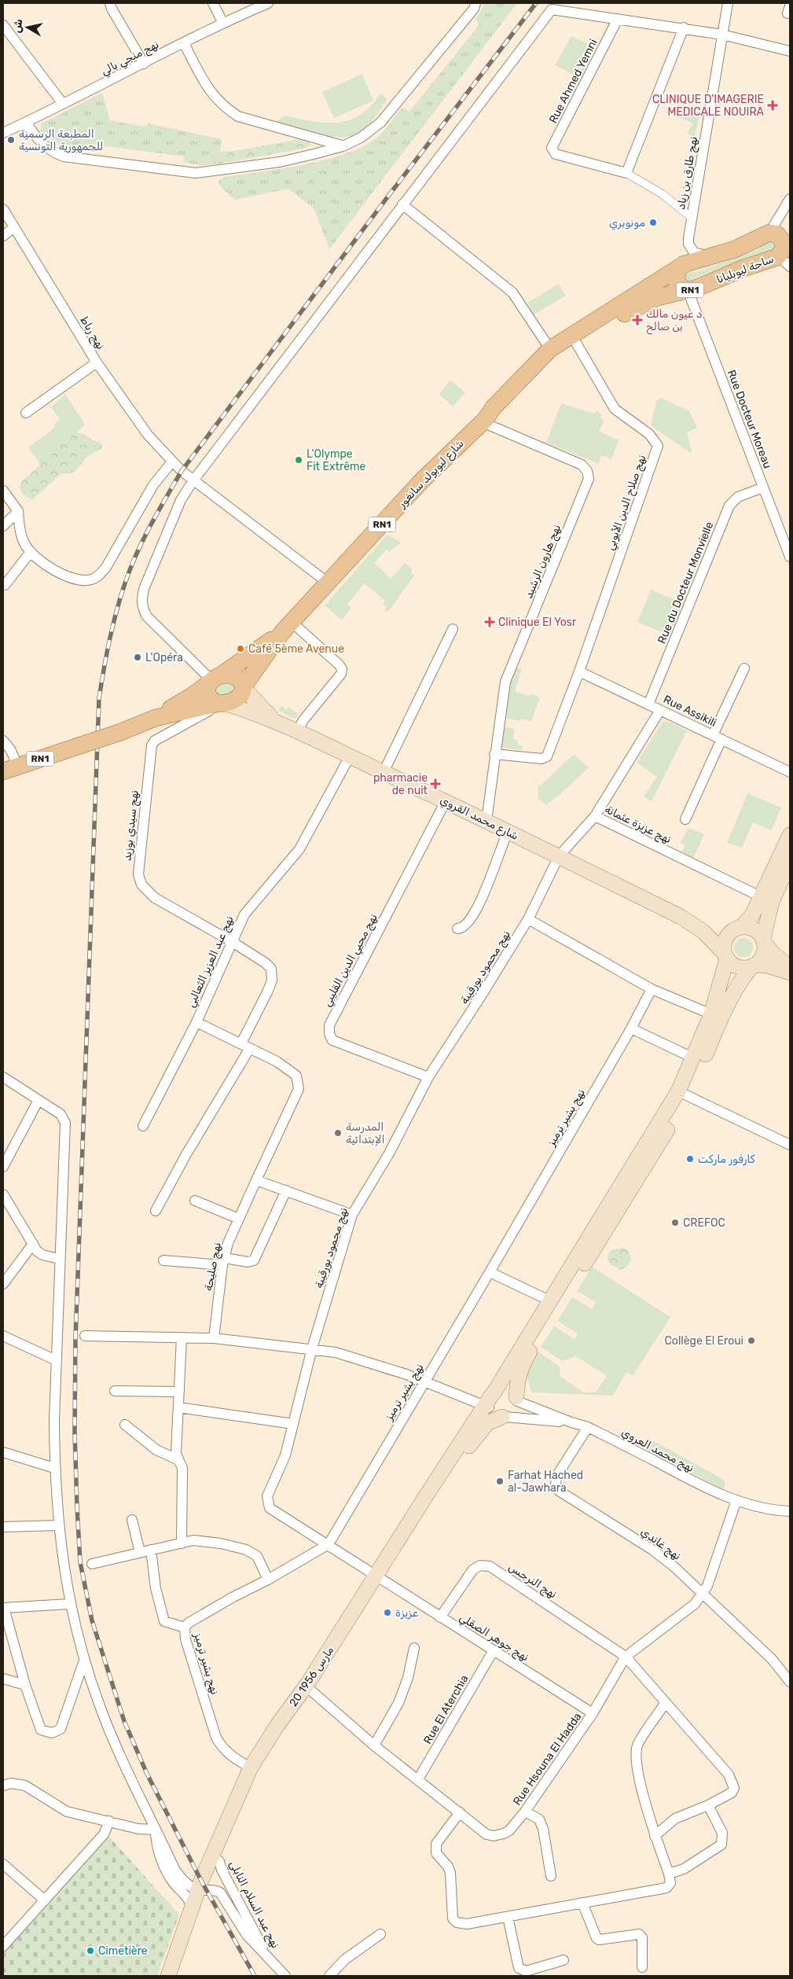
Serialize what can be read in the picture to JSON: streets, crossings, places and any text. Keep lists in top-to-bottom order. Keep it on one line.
{"streets":{"main road":["ساحة ليوبليانا","RN1","شارع ليوبولد سانغور","شارع محمد القروي","20 مارس 1956"],"street":["نهج منجي بالي","Rue Ahmed Yemni","نهج طارق بن زياد","نهج رباط","Rue Docteur Moreau","نهج صلاح الدين الأيوبي","نهج هارون الرشيد","Rue du Docteur Monvielle","Rue Assikili","نهج عزيزة عثمانة","نهج سيدي بوزيد","نهج محيي الدين القليبي","نهج عبد العزيز الثعالبي","نهج محمود بورقيبة","نهج بشير ترميز","نهج صليحة","نهج محمد العروي","نهج غاندي","نهج النرجس","نهج جوهر الصقلي","Rue El Aterchia","Rue Hsouna El Hadda","نهج عبد السلام النابلي"]},"crossings":[["نهج طارق بن زياد","ساحة ليوبليانا"],["ساحة ليوبليانا","RN1"],["ساحة ليوبليانا","Rue Docteur Moreau"],["ساحة ليوبليانا","شارع ليوبولد سانغور"],["RN1","Rue Docteur Moreau"],["RN1","شارع ليوبولد سانغور"],["نهج رباط","شارع ليوبولد سانغور"],["Rue Docteur Moreau","شارع ليوبولد سانغور"],["Rue Docteur Moreau","Rue du Docteur Monvielle"],["شارع ليوبولد سانغور","نهج صلاح الدين الأيوبي"],["شارع ليوبولد سانغور","نهج هارون الرشيد"],["شارع ليوبولد سانغور","شارع محمد القروي"],["شارع ليوبولد سانغور","نهج سيدي بوزيد"],["نهج صلاح الدين الأيوبي","Rue Assikili"],["نهج هارون الرشيد","شارع محمد القروي"],["Rue du Docteur Monvielle","Rue Assikili"],["Rue Assikili","نهج عزيزة عثمانة"],["شارع محمد القروي","نهج سيدي بوزيد"],["شارع محمد القروي","نهج محيي الدين القليبي"],["شارع محمد القروي","نهج عبد العزيز الثعالبي"],["شارع محمد القروي","نهج محمود بورقيبة"],["نهج عزيزة عثمانة","نهج محمود بورقيبة"],["نهج سيدي بوزيد","نهج عبد العزيز الثعالبي"],["نهج محيي الدين القليبي","نهج محمود بورقيبة"],["نهج محمود بورقيبة","نهج بشير ترميز"],["نهج محمود بورقيبة","نهج جوهر الصقلي"],["نهج محمود بورقيبة","20 مارس 1956"],["نهج بشير ترميز","20 مارس 1956"],["نهج محمد العروي","نهج غاندي"],["نهج محمد العروي","Rue Hsouna El Hadda"],["نهج غاندي","Rue Hsouna El Hadda"],["نهج النرجس","نهج جوهر الصقلي"],["نهج النرجس","Rue Hsouna El Hadda"],["نهج جوهر الصقلي","20 مارس 1956"],["نهج جوهر الصقلي","Rue El Aterchia"],["نهج جوهر الصقلي","Rue Hsouna El Hadda"],["20 مارس 1956","Rue Hsouna El Hadda"],["20 مارس 1956","نهج عبد السلام النابلي"],["Rue El Aterchia","Rue Hsouna El Hadda"]],"places":{"health":["CLINIQUE D'IMAGERIE MEDICALE NOUIRA","د عيون مالك بن صالح","Clinique El Yosr","pharmacie de nuit"],"other":["المطبعة الرسمية للجمهورية التونسية","مونوبري","L'Olympe Fit Extrême","Café 5ème Avenue","L'Opéra","المدرسة الإبتدائية","كارفور ماركت","CREFOC","Collège El Eroui","Farhat Hached al-Jawhara","عزيزة","Cimetière"]},"north":"left"}
